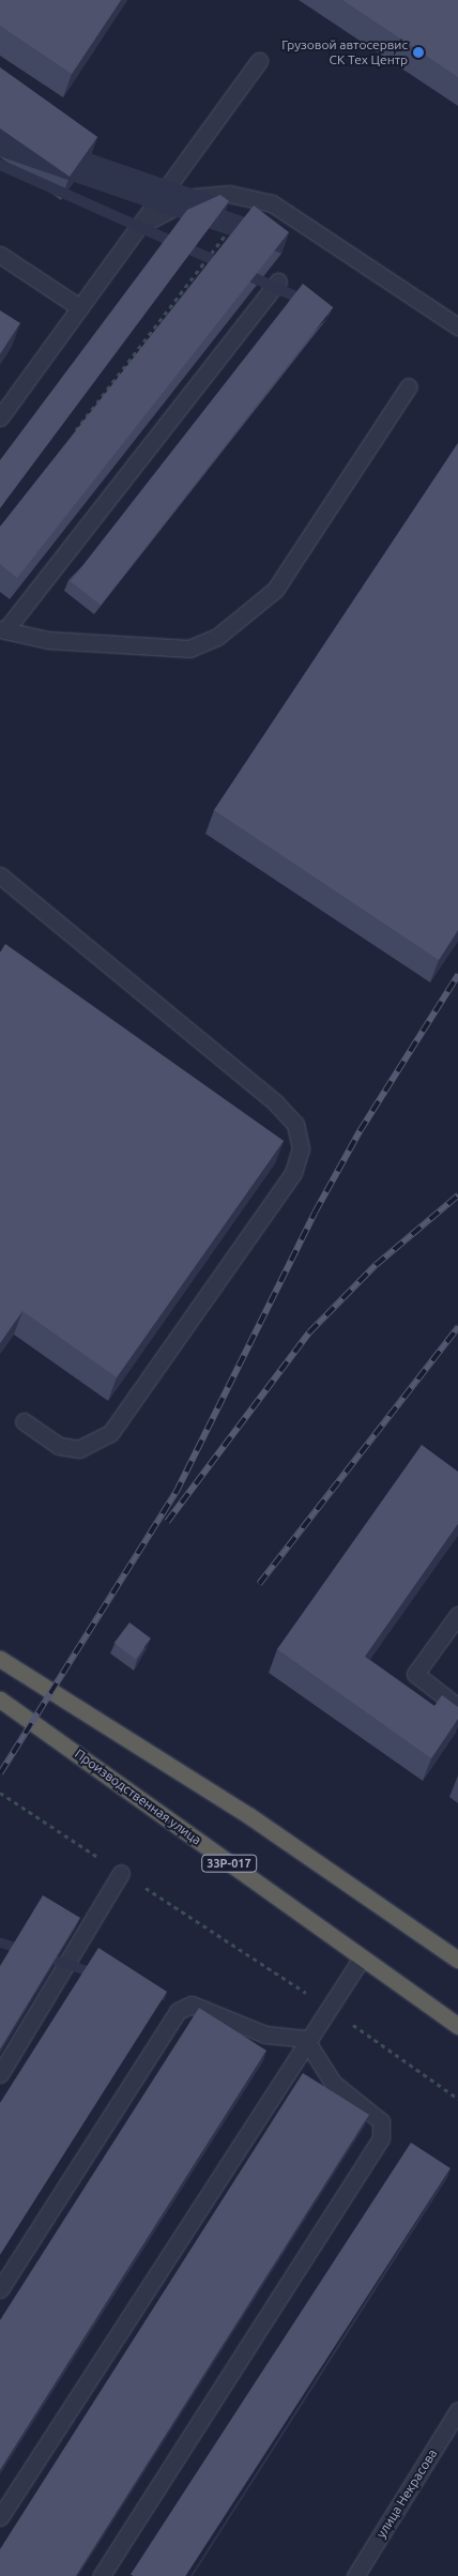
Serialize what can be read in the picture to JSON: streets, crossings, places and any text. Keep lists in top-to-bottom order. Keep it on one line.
{"streets":{"highway":["Производственная улица","33Р-017"],"lane":["улица Некрасова"]},"places":["Грузовой автосервис СК Тех Центр"]}
